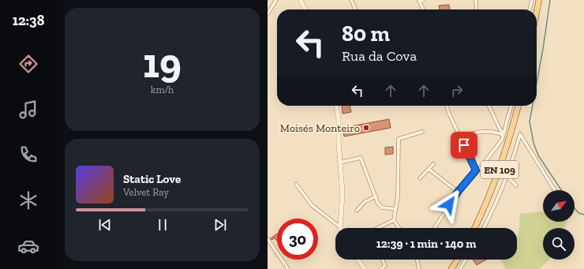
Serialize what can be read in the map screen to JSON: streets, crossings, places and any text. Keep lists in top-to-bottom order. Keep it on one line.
{"streets":{"main road":["EN 109"]},"places":["Moisés Monteiro"],"north":"top right","page":{"tabs":"12:38","tile":["19","km/h"],"turn":["80 m","Rua da Cova"],"song":["Static Love","Velvet Ray"],"limit":"30","trip":"12:39 · 1 min · 140 m"}}
